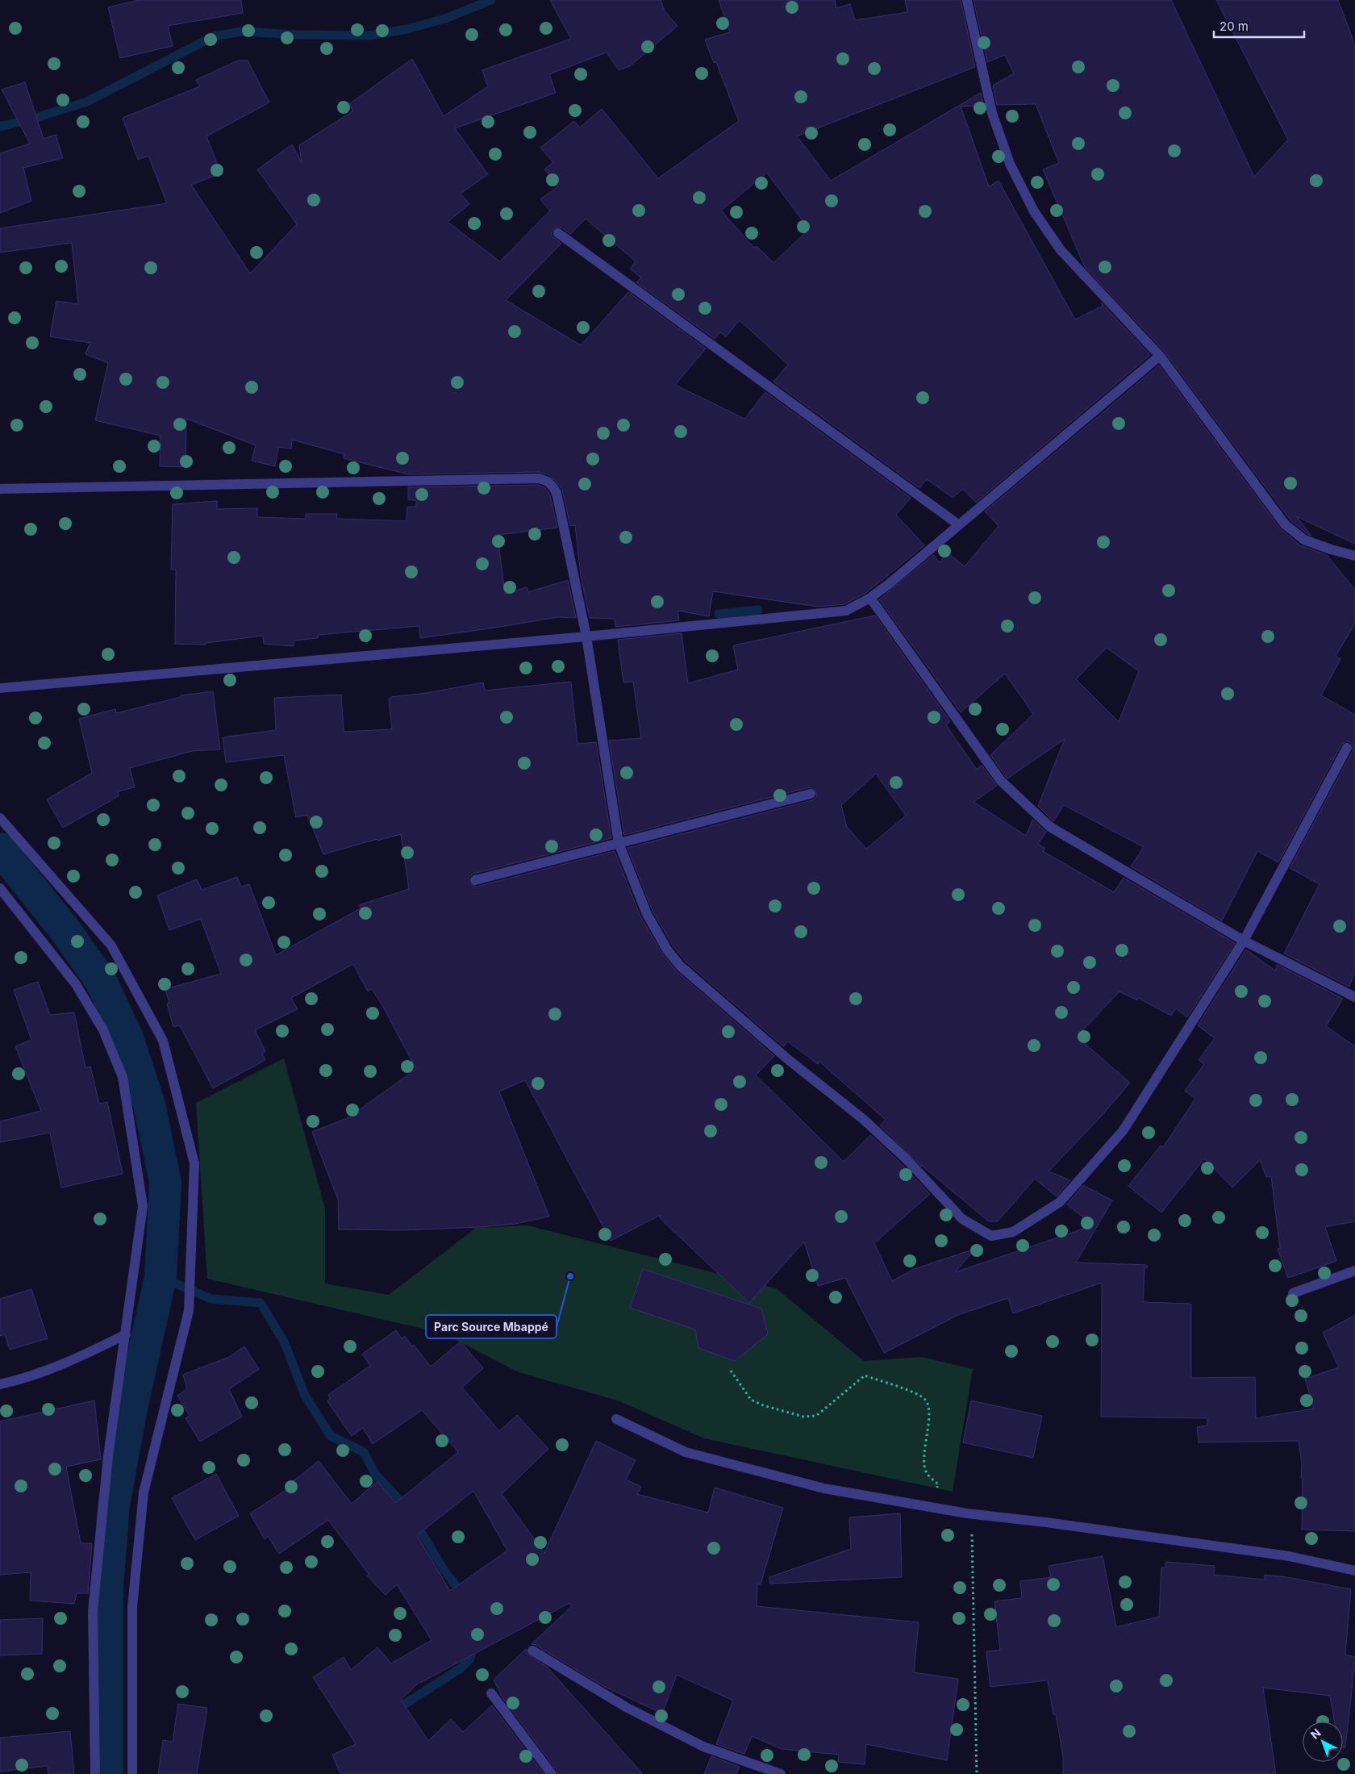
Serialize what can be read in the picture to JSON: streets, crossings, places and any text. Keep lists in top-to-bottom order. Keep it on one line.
{"places":["Parc Source Mbappé"],"scale_bar":"20 m","north":"top left"}
